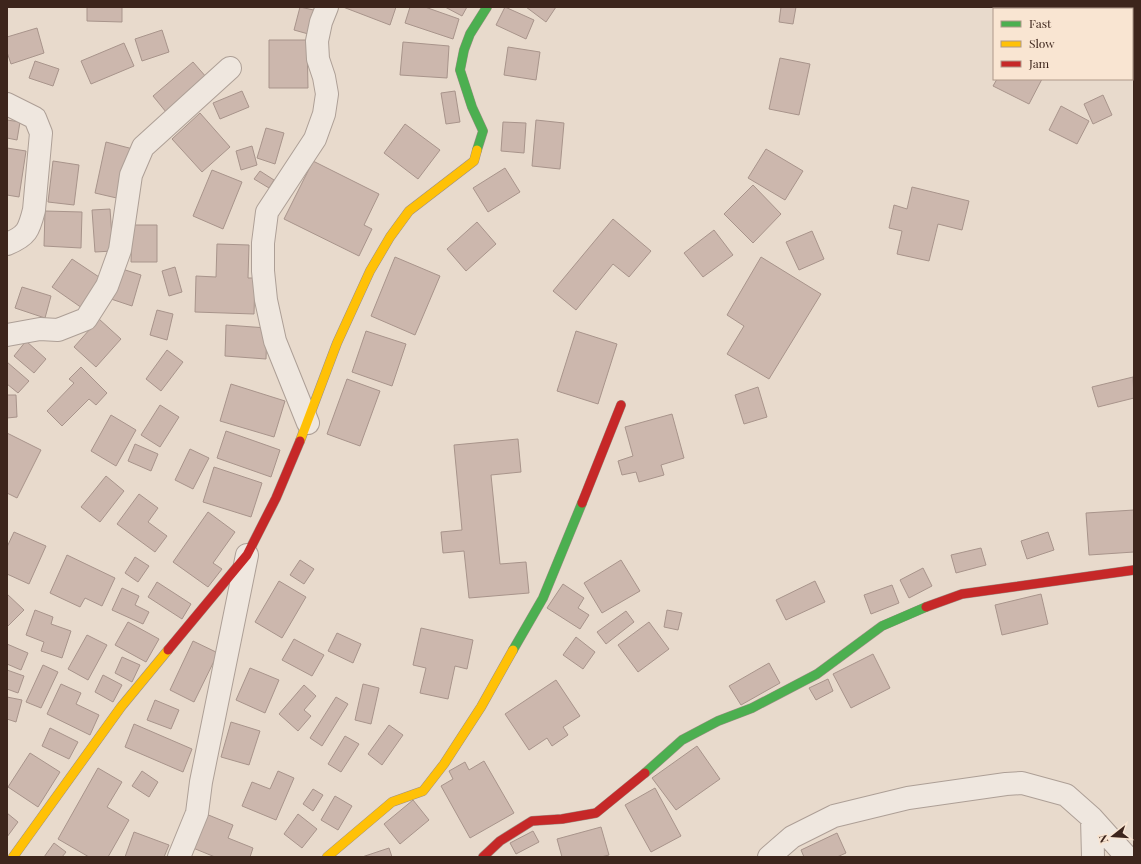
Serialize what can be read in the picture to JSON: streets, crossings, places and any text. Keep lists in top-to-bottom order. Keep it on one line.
{"legend":["Fast","Slow","Jam"],"north":"left"}
